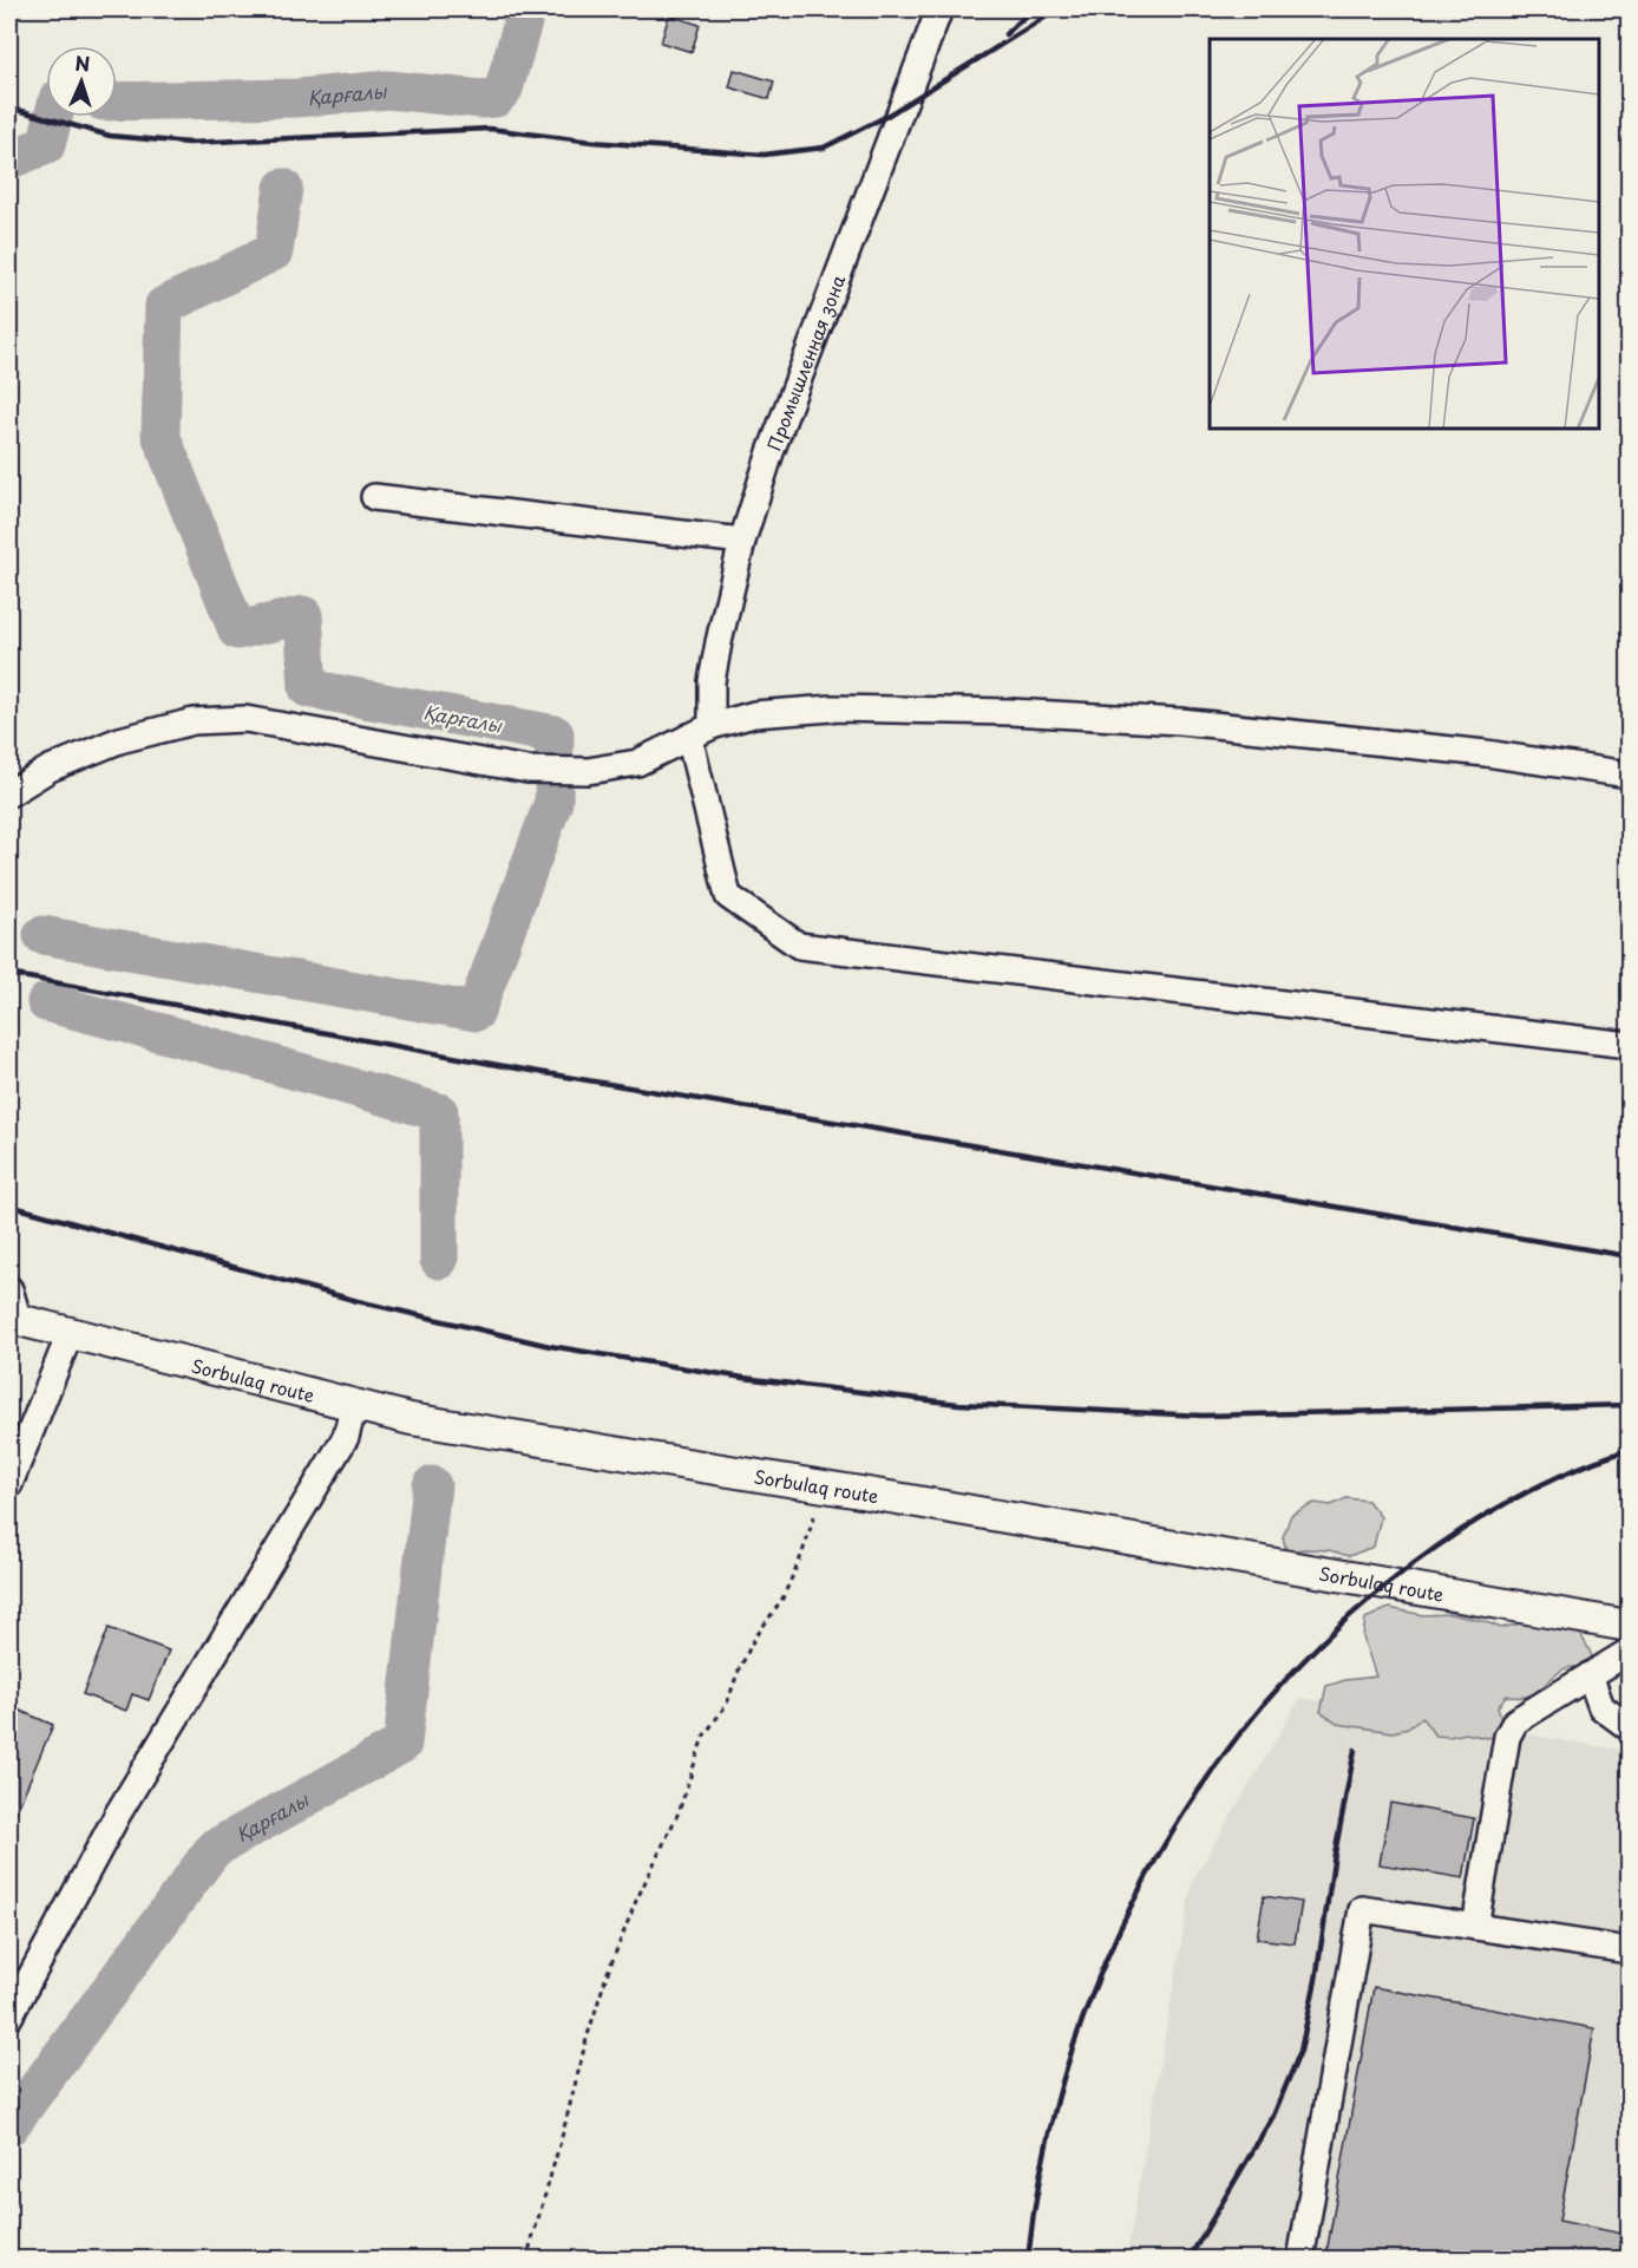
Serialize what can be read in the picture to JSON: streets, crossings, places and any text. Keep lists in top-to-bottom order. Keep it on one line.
{"streets":{"main road":["Sorbulaq route"],"street":["Промышленная зона"]},"water":["Қарғалы"],"north":"top"}
